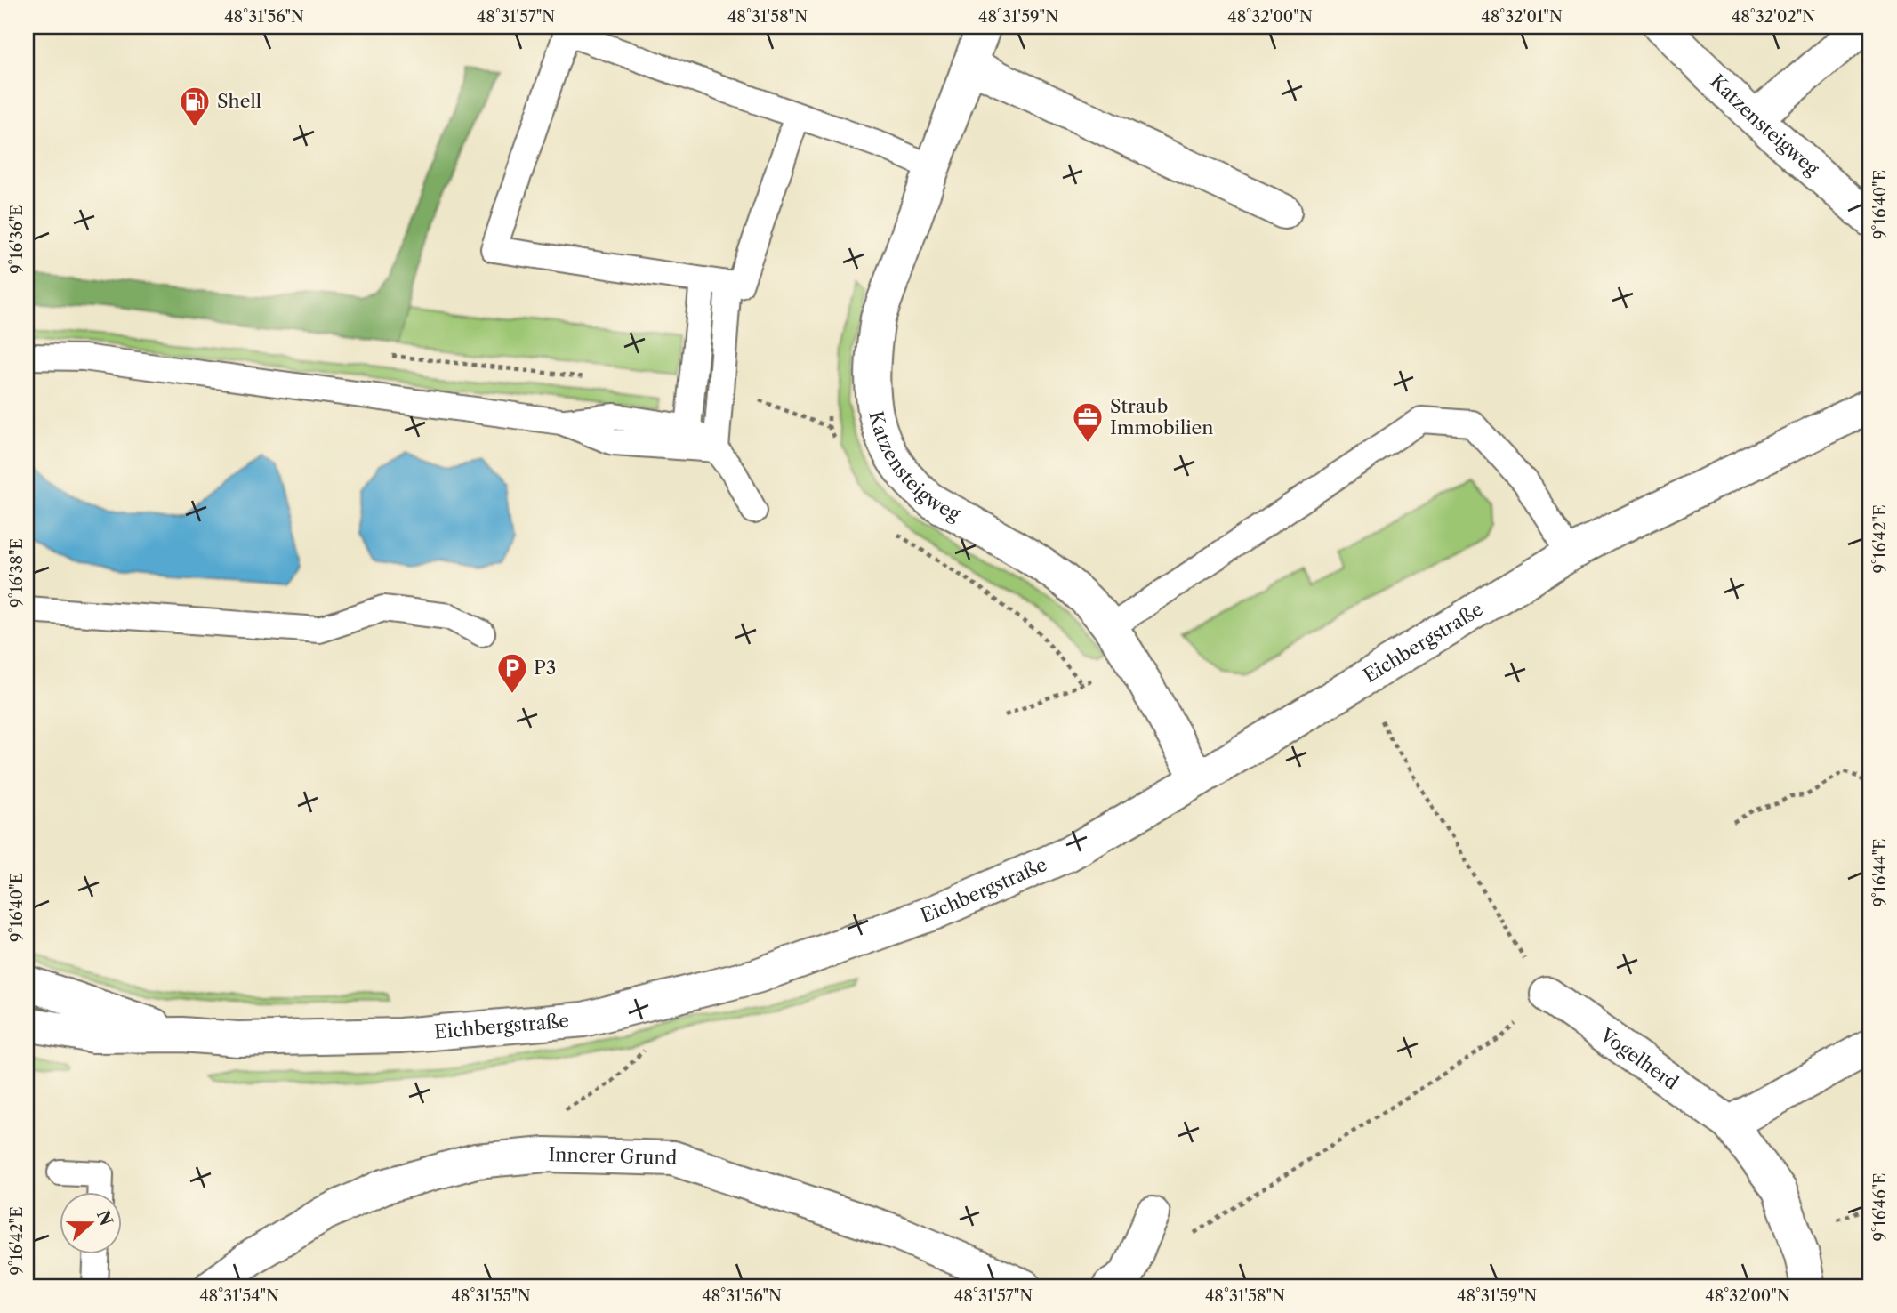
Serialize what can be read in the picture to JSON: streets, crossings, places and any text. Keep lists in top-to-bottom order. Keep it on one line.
{"streets":{"street":["Katzensteigweg","Eichbergstraße","Vogelherd","Innerer Grund"]},"crossings":[["Katzensteigweg","Eichbergstraße"]],"places":{"fuel station":["Shell"],"office":["Straub Immobilien"],"parking":["P3"]},"north":"right","coordinates":["48°31'56\"N","48°31'57\"N","48°31'58\"N","48°31'59\"N","48°32'00\"N","48°32'01\"N","48°32'02\"N","9°16'40\"E","9°16'36\"E","9°16'42\"E","9°16'38\"E","9°16'44\"E","9°16'46\"E","48°31'54\"N","48°31'55\"N"]}
